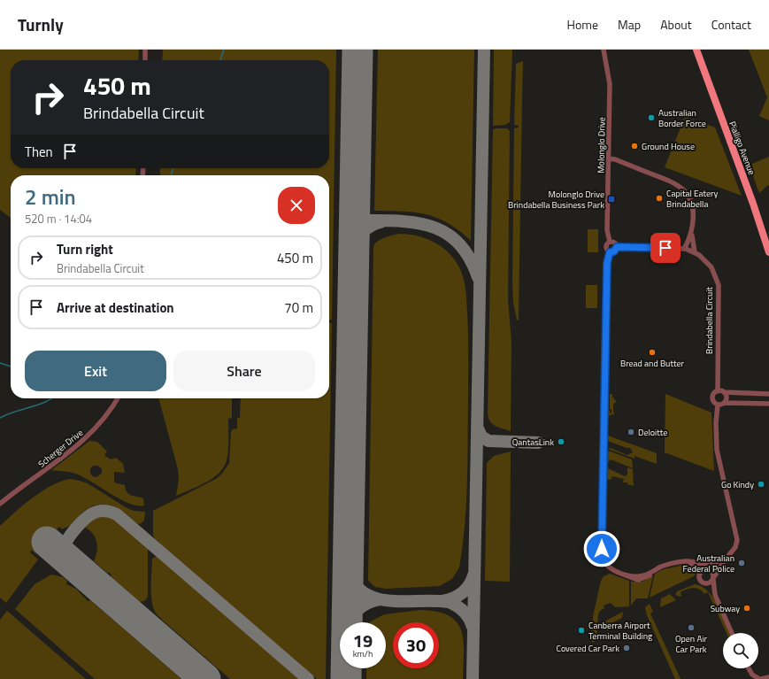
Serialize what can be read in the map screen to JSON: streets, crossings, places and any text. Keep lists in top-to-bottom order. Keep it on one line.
{"streets":{"main road":["Pialligo Avenue"],"street":["Molonglo Drive","Brindabella Circuit","Scherger Drive"]},"crossings":[["Molonglo Drive","Brindabella Circuit"]],"places":{"other":["Australian Border Force","Ground House","Capital Eatery Brindabella","Bread and Butter","Deloitte","QantasLink","Go Kindy","Australian Federal Police","Subway","Open Air Car Park","Canberra Airport Terminal Building","Covered Car Park"],"transit":["Molonglo Drive Brindabella Business Park"]},"page":{"header":"Turnly","nav":["Home","Map","About","Contact"],"turn":["450 m","Brindabella Circuit"],"then":"Then","heading":["2 min","520 m · 14:04"],"list":[{"name":"Turn right","note":"Brindabella Circuit","value":"450 m"},{"name":"Arrive at destination","value":"70 m"}],"buttons":["Exit","Share"],"speed":"19 km/h","limit":"30"}}
